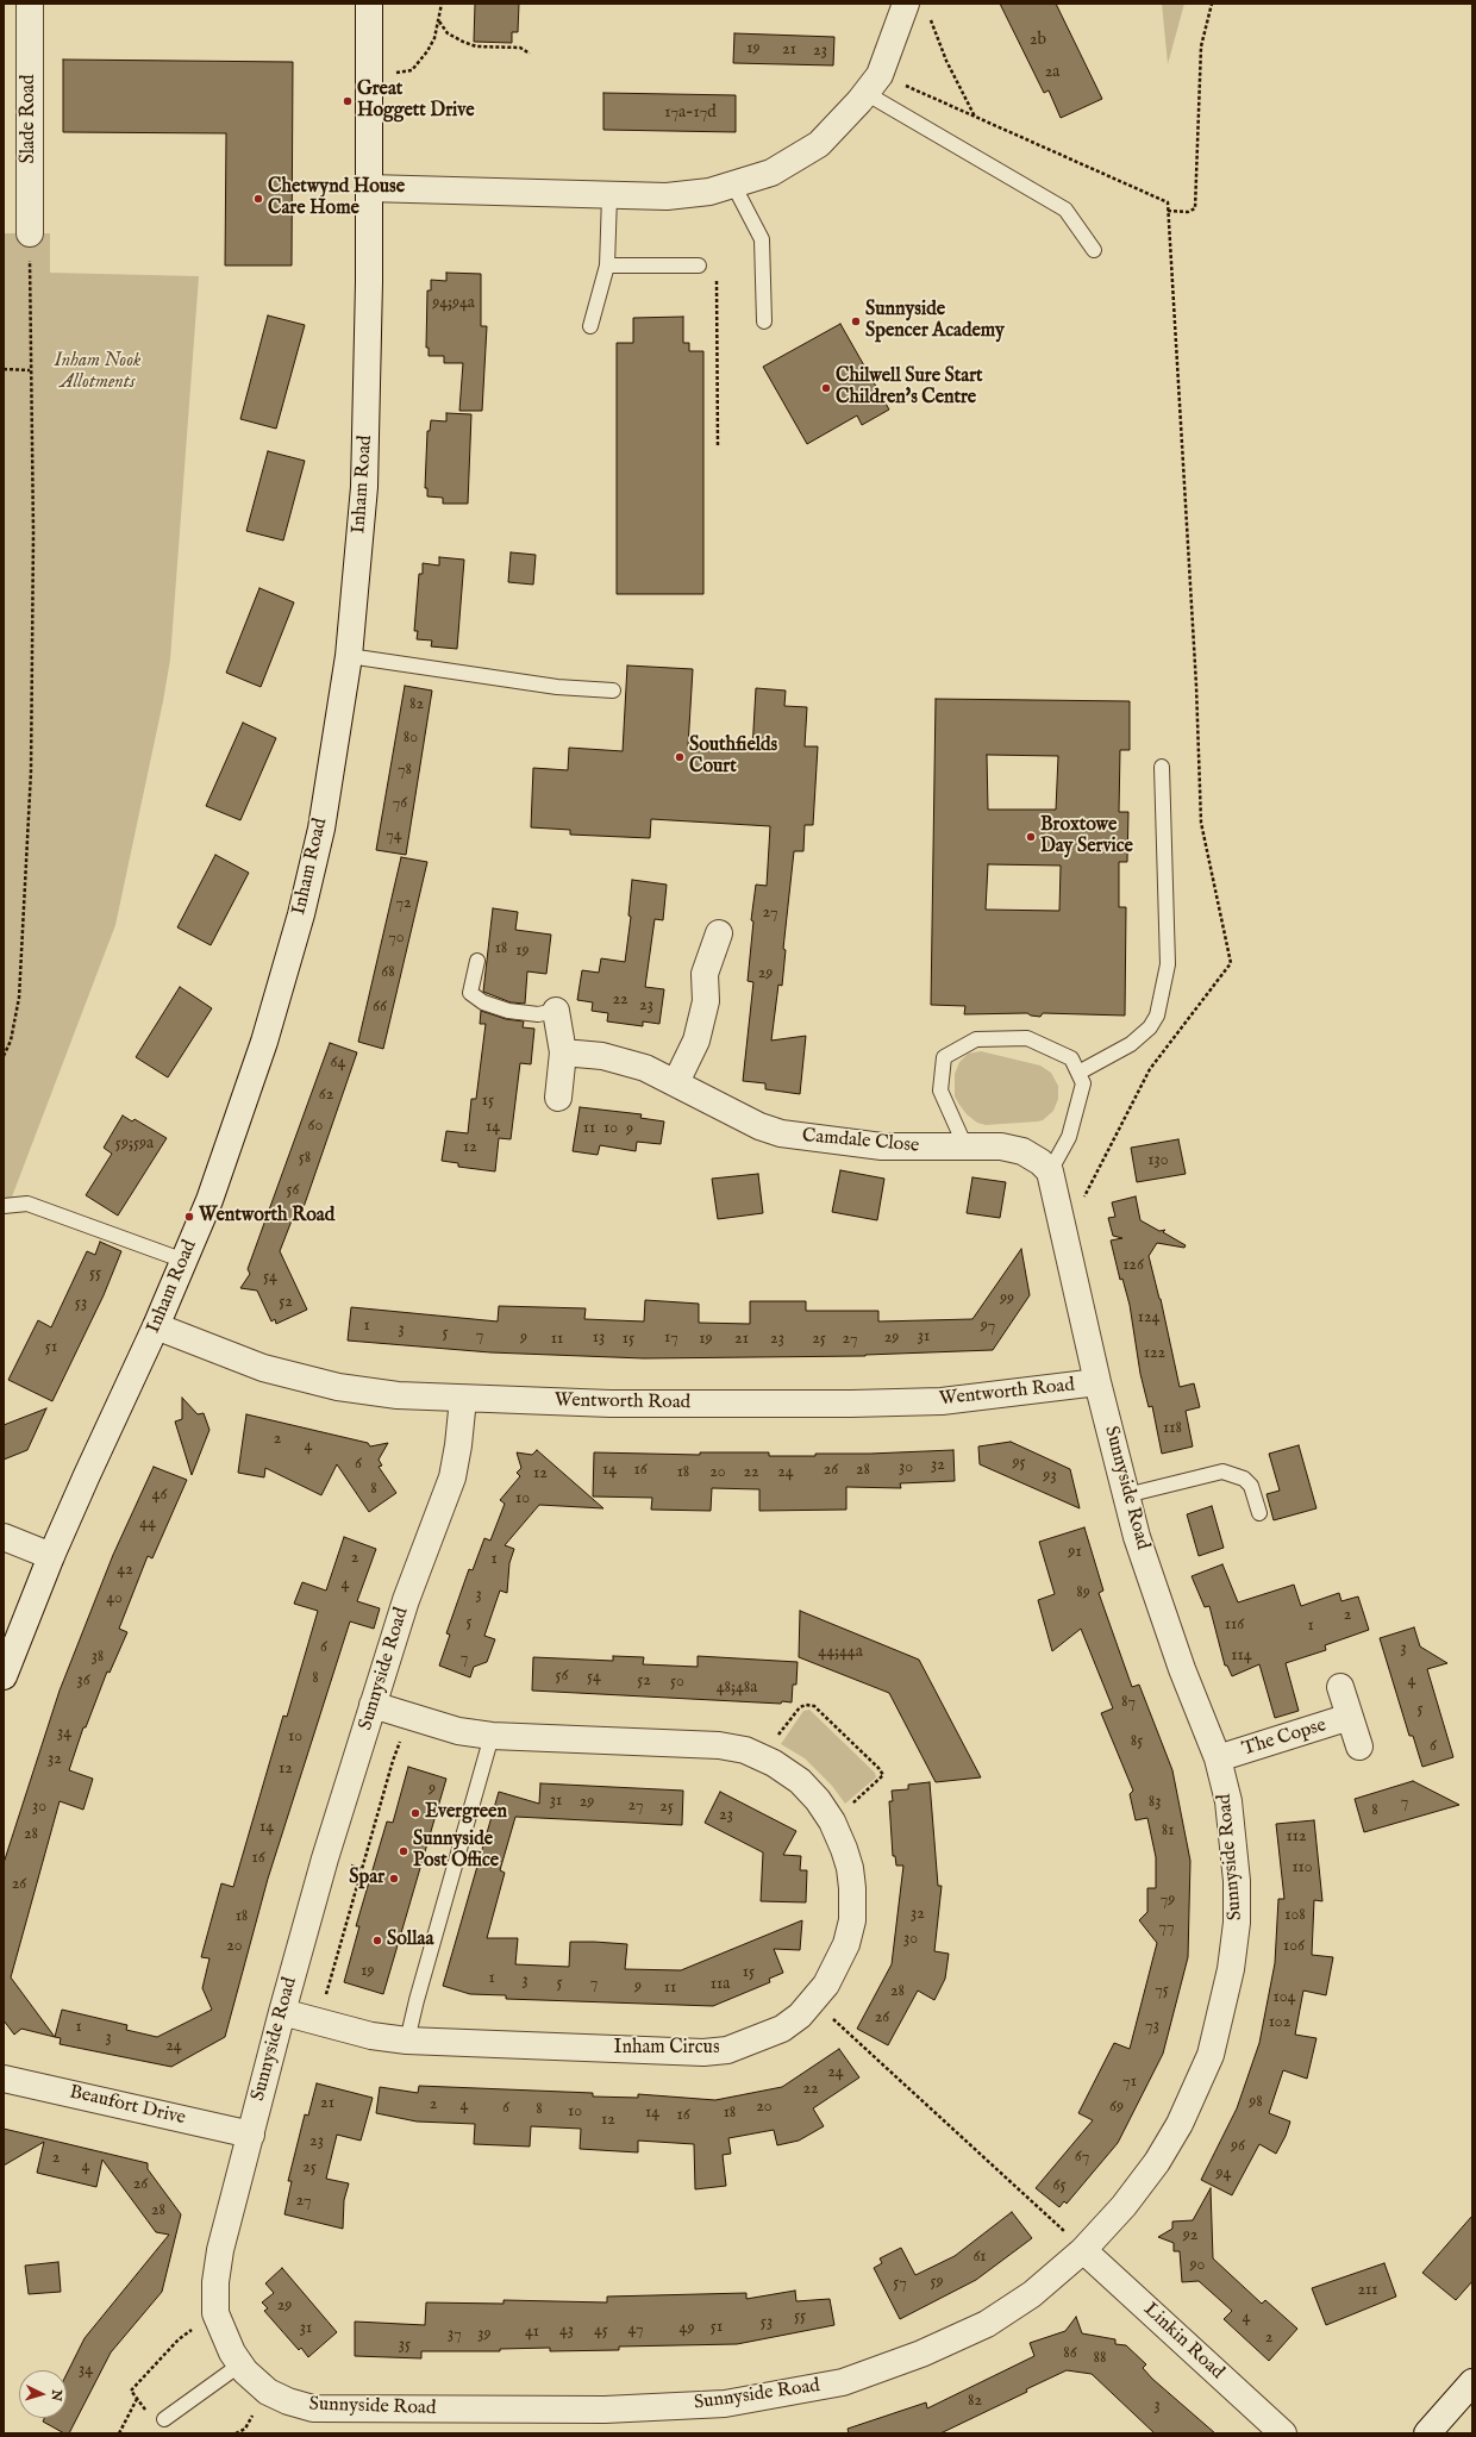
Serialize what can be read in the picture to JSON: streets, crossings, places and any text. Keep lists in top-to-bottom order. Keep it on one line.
{"streets":{"street":["Slade Road","Inham Road","Camdale Close","Wentworth Road","Sunnyside Road","The Copse","Inham Circus","Beaufort Drive","Linkin Road"]},"crossings":[["Inham Road","Wentworth Road"],["Camdale Close","Sunnyside Road"],["Wentworth Road","Sunnyside Road"],["Sunnyside Road","The Copse"],["Sunnyside Road","Inham Circus"],["Sunnyside Road","Beaufort Drive"],["Sunnyside Road","Linkin Road"]],"parks":["Inham Nook Allotments"],"places":["Great Hoggett Drive","Chetwynd House Care Home","Sunnyside Spencer Academy","Chilwell Sure Start Children's Centre","Southfields Court","Broxtowe Day Service","Wentworth Road","Evergreen","Sunnyside Post Office","Spar","Sollaa"],"house_numbers":["2b","19","21","23","2a","17a-17d","94;94a","82","80","78","76","74","72","27","70","18","19","68","29","22","23","66","64","62","15","60","14","11","10","9","59;59a","12","58","130","56","126","55","54","99","52","53","124","1","97","3","5","7","31","9","13","17","29","11","15","19","21","23","25","27","51","122","118","2","4","95","6","32","30","14","16","26","28","18","20","22","24","12","93","8","46","10","44","91","2","1","42","4","89","3","40","2","5","116","1","6","3","44;44a","114","38","7","56","54","8","36","52","4","50","48;48a","87","5","34","10","85","6","32","12","9","31","29","83","7","27","30","25","8","23","14","81","28","112","16","110","26","79","32","108","18","77","30","20","106","19","15","1","3","5","7","11a","9","11","75","28","104","26","102","73","1","3","24","24","71","22","98","21","2","4","20","69","6","8","10","14","18","16","12","23","96","67","2","4","25","94","26","65","27","28","92","61","90","59","57","211","29","55","4","53","51","31","49","47","43","45","41","37","39","2","35","86","88","34","82","3"],"north":"right"}
